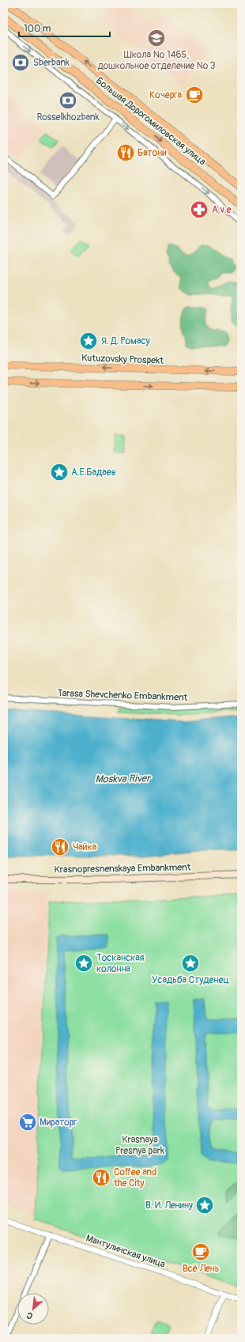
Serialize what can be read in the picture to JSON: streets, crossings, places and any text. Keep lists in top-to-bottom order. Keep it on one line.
{"streets":{"main road":["Большая Дорогомиловская улица","Kutuzovsky Prospekt","Krasnopresnenskaya Embankment"],"street":["Tarasa Shevchenko Embankment","Мантулинская улица"]},"water":["Moskva River"],"parks":["Krasnaya Presnya park"],"places":{"school or university":["Школа № 1465, дошкольное отделение № 3"],"bank":["Sberbank","Rosselkhozbank"],"cafe":["Кочерга","Всё Лень"],"restaurant":["Батони","Чайка","Coffee and the City"],"pharmacy":["A.v.e"],"place":["Я. Д. Ромасу","А.Е.Бадаев","Тосканская колонна","Усадьба Студенец","В. И. Ленину"],"supermarket":["Мираторг"]},"scale_bar":"100 m","north":"bottom left"}
